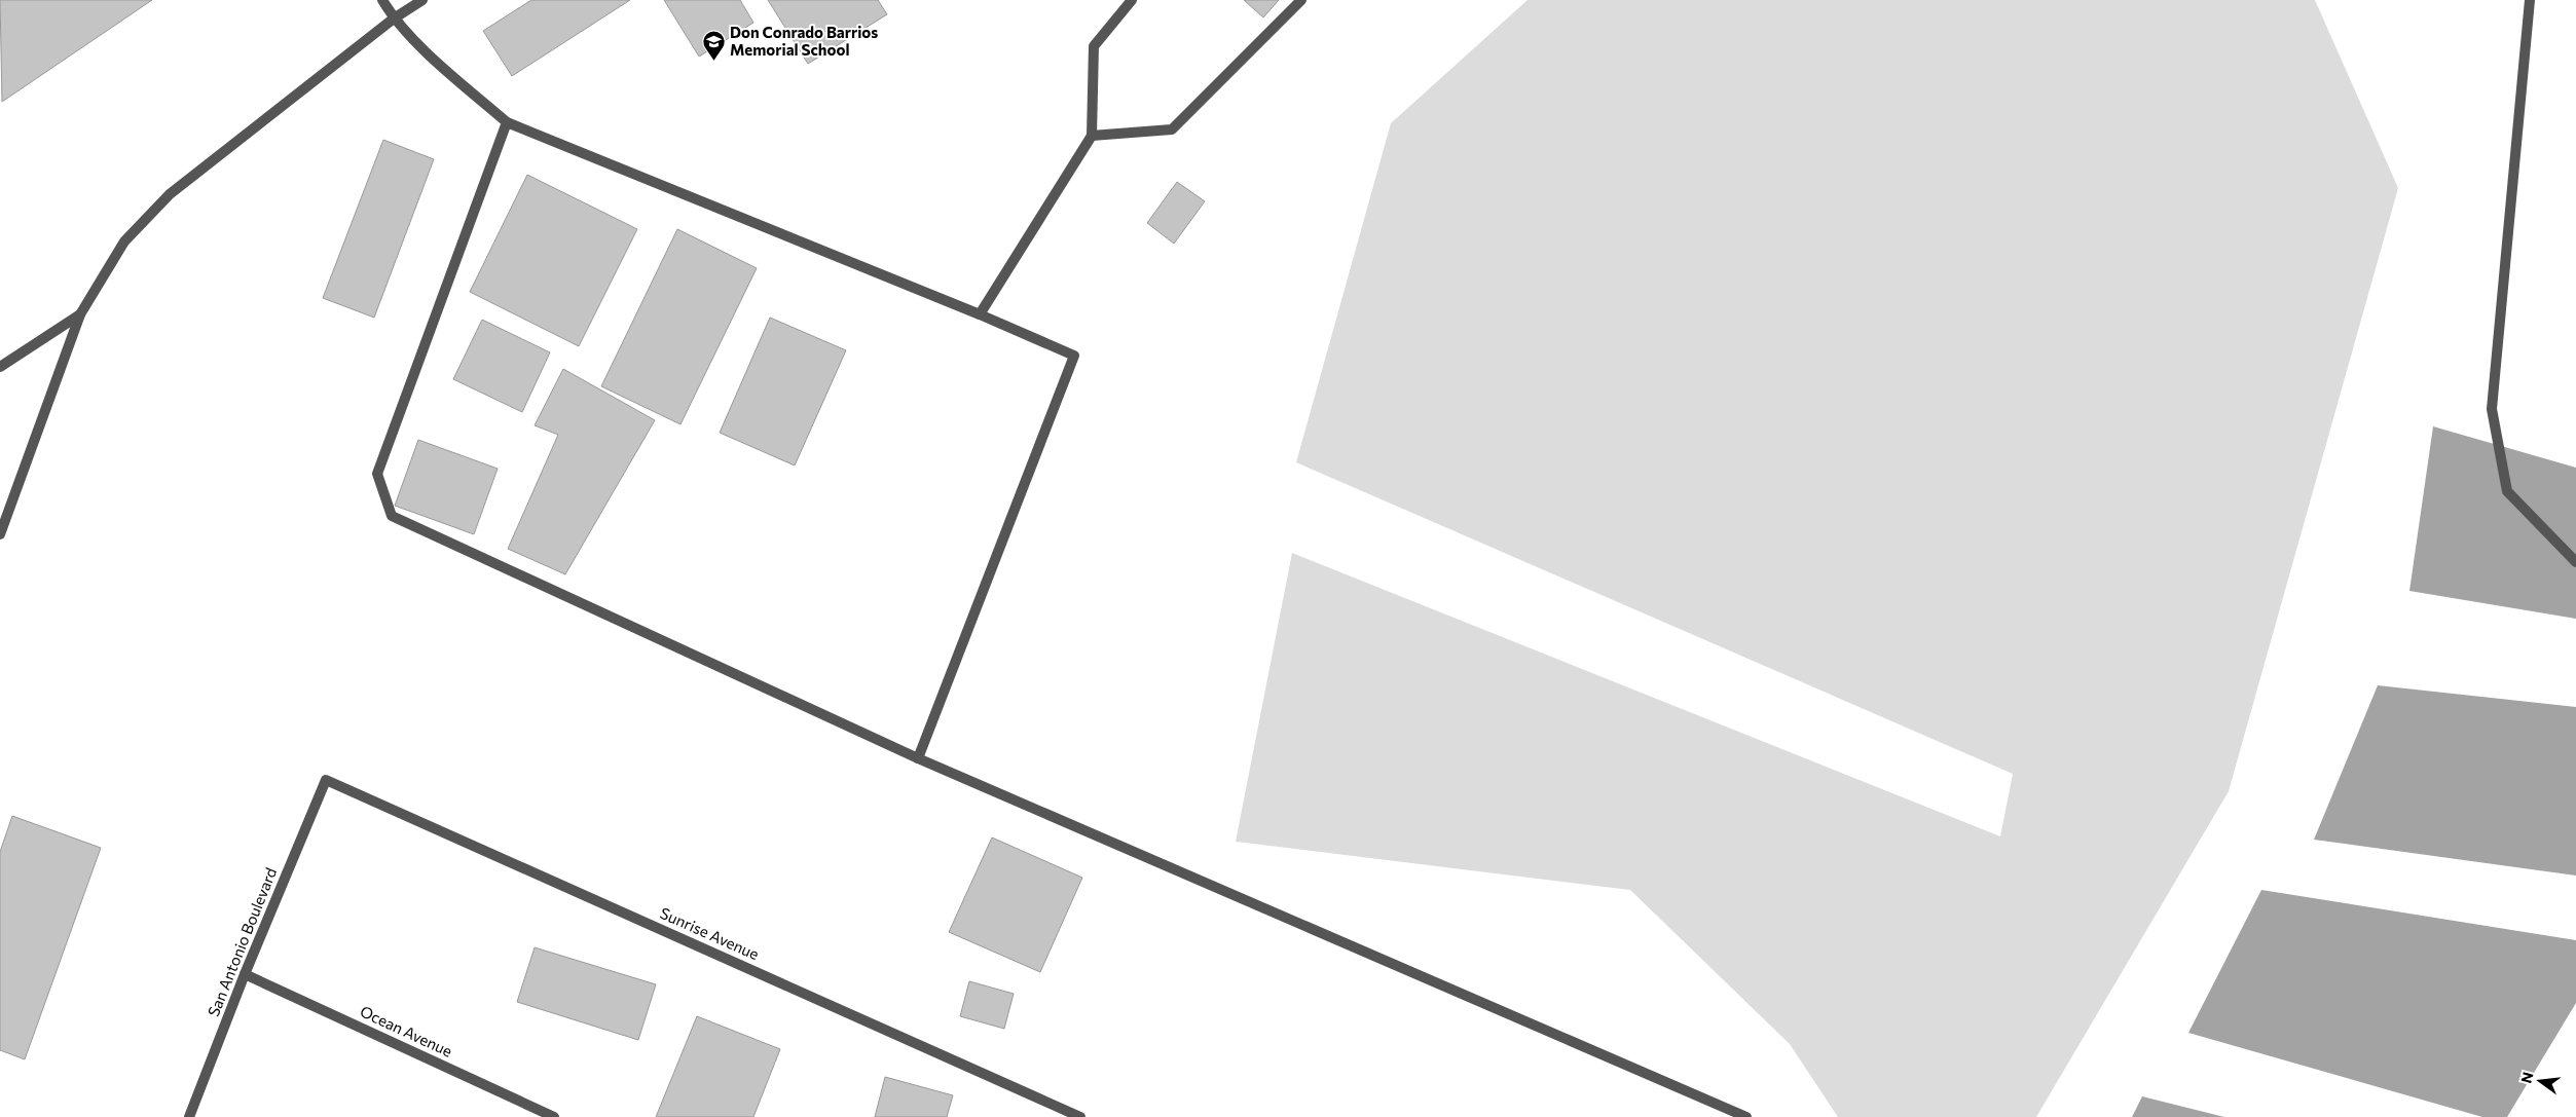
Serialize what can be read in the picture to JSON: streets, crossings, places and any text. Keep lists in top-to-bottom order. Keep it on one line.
{"streets":{"street":["Sunrise Avenue","San Antonio Boulevard","Ocean Avenue"]},"crossings":[["Sunrise Avenue","San Antonio Boulevard"],["San Antonio Boulevard","Ocean Avenue"]],"places":{"school or university":["Don Conrado Barrios Memorial School"]},"north":"left"}
